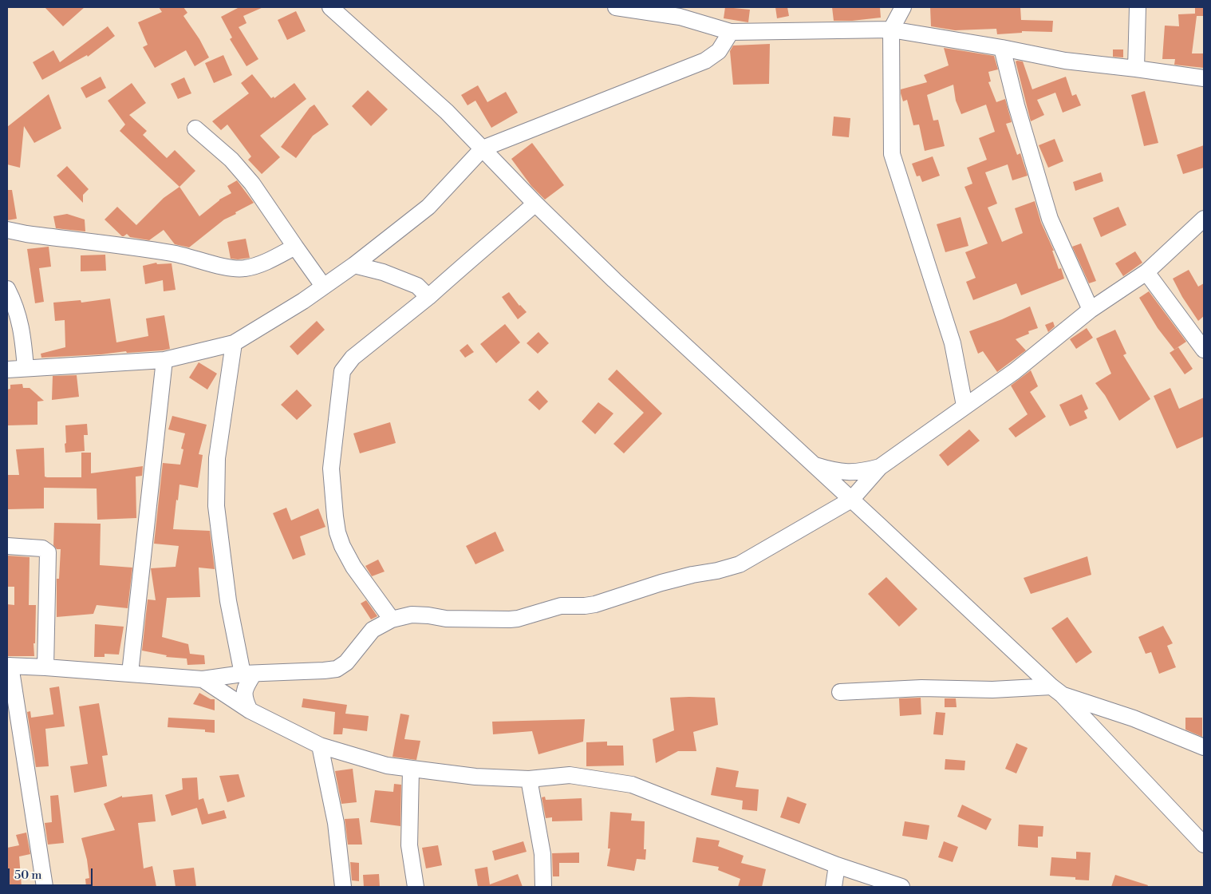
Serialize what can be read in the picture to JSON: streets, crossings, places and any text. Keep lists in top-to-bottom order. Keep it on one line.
{"scale_bar":"50 m"}
